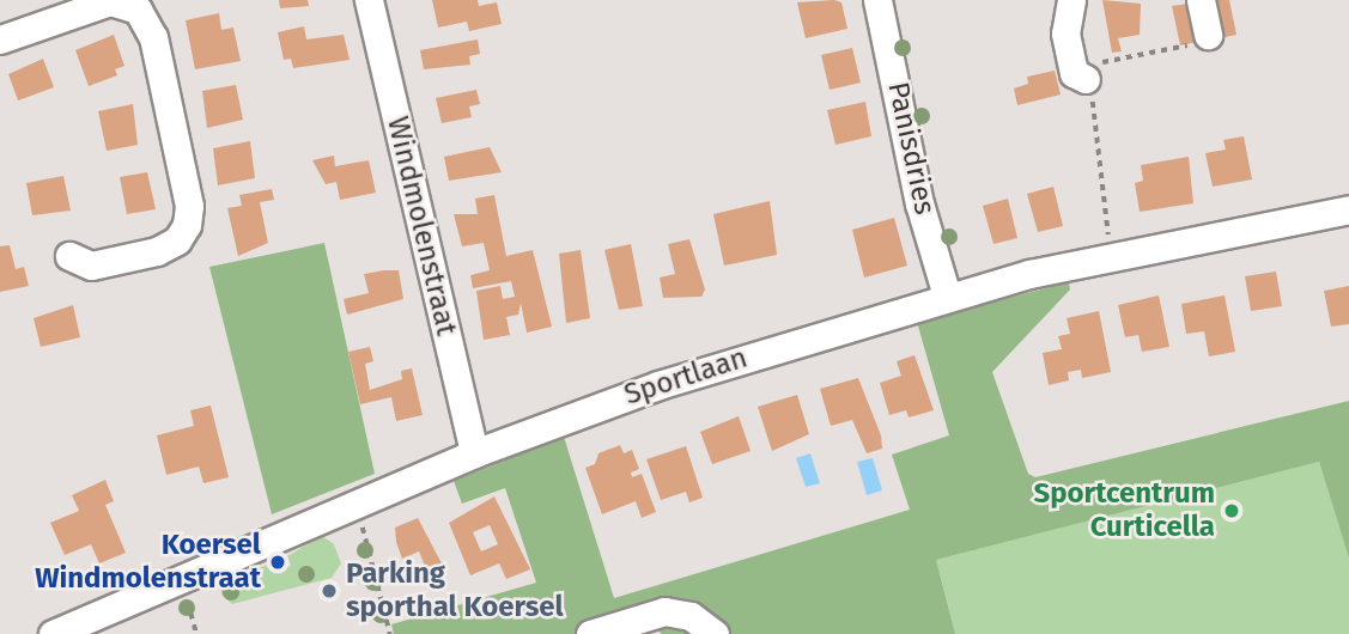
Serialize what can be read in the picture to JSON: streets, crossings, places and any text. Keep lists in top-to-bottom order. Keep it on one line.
{"streets":{"street":["Panisdries","Windmolenstraat","Sportlaan"]},"crossings":[["Panisdries","Sportlaan"],["Windmolenstraat","Sportlaan"]],"places":["Sportcentrum Curticella","Koersel Windmolenstraat","Parking sporthal Koersel"]}
